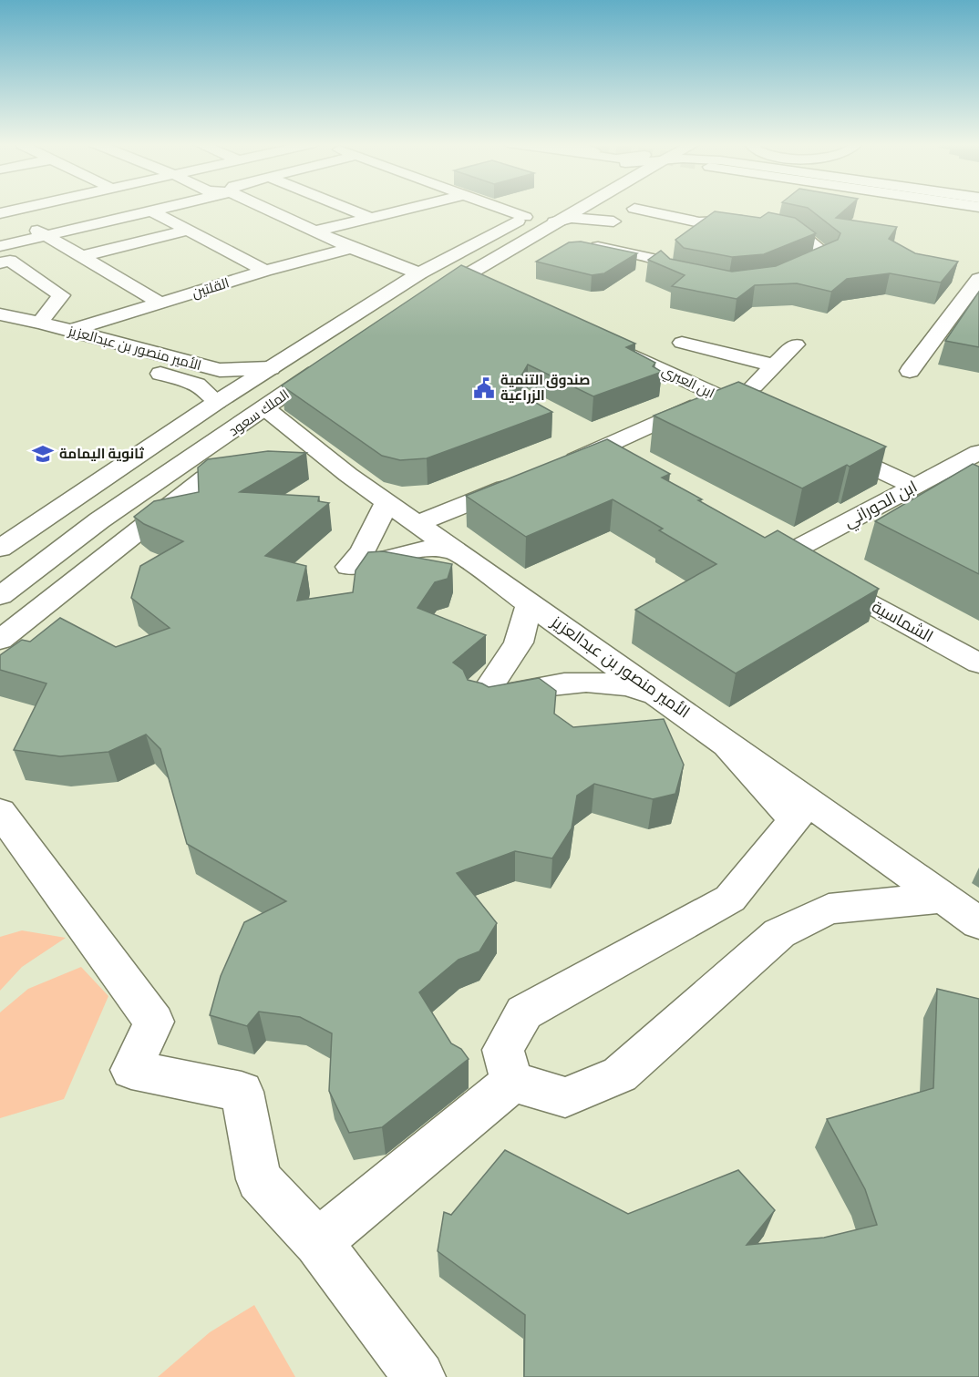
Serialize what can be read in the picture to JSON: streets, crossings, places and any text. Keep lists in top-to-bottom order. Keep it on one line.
{"streets":{"street":["القلتين","الأمير منصور بن عبدالعزيز","ابن العبري","الملك سعود","ابن الحوراني","الشماسية"]},"crossings":[["القلتين","الأمير منصور بن عبدالعزيز"],["الأمير منصور بن عبدالعزيز","الملك سعود"],["ابن الحوراني","الشماسية"]],"places":{"public building":["صندوق التنمية الزراعية"],"school or university":["ثانوية اليمامة"]}}
